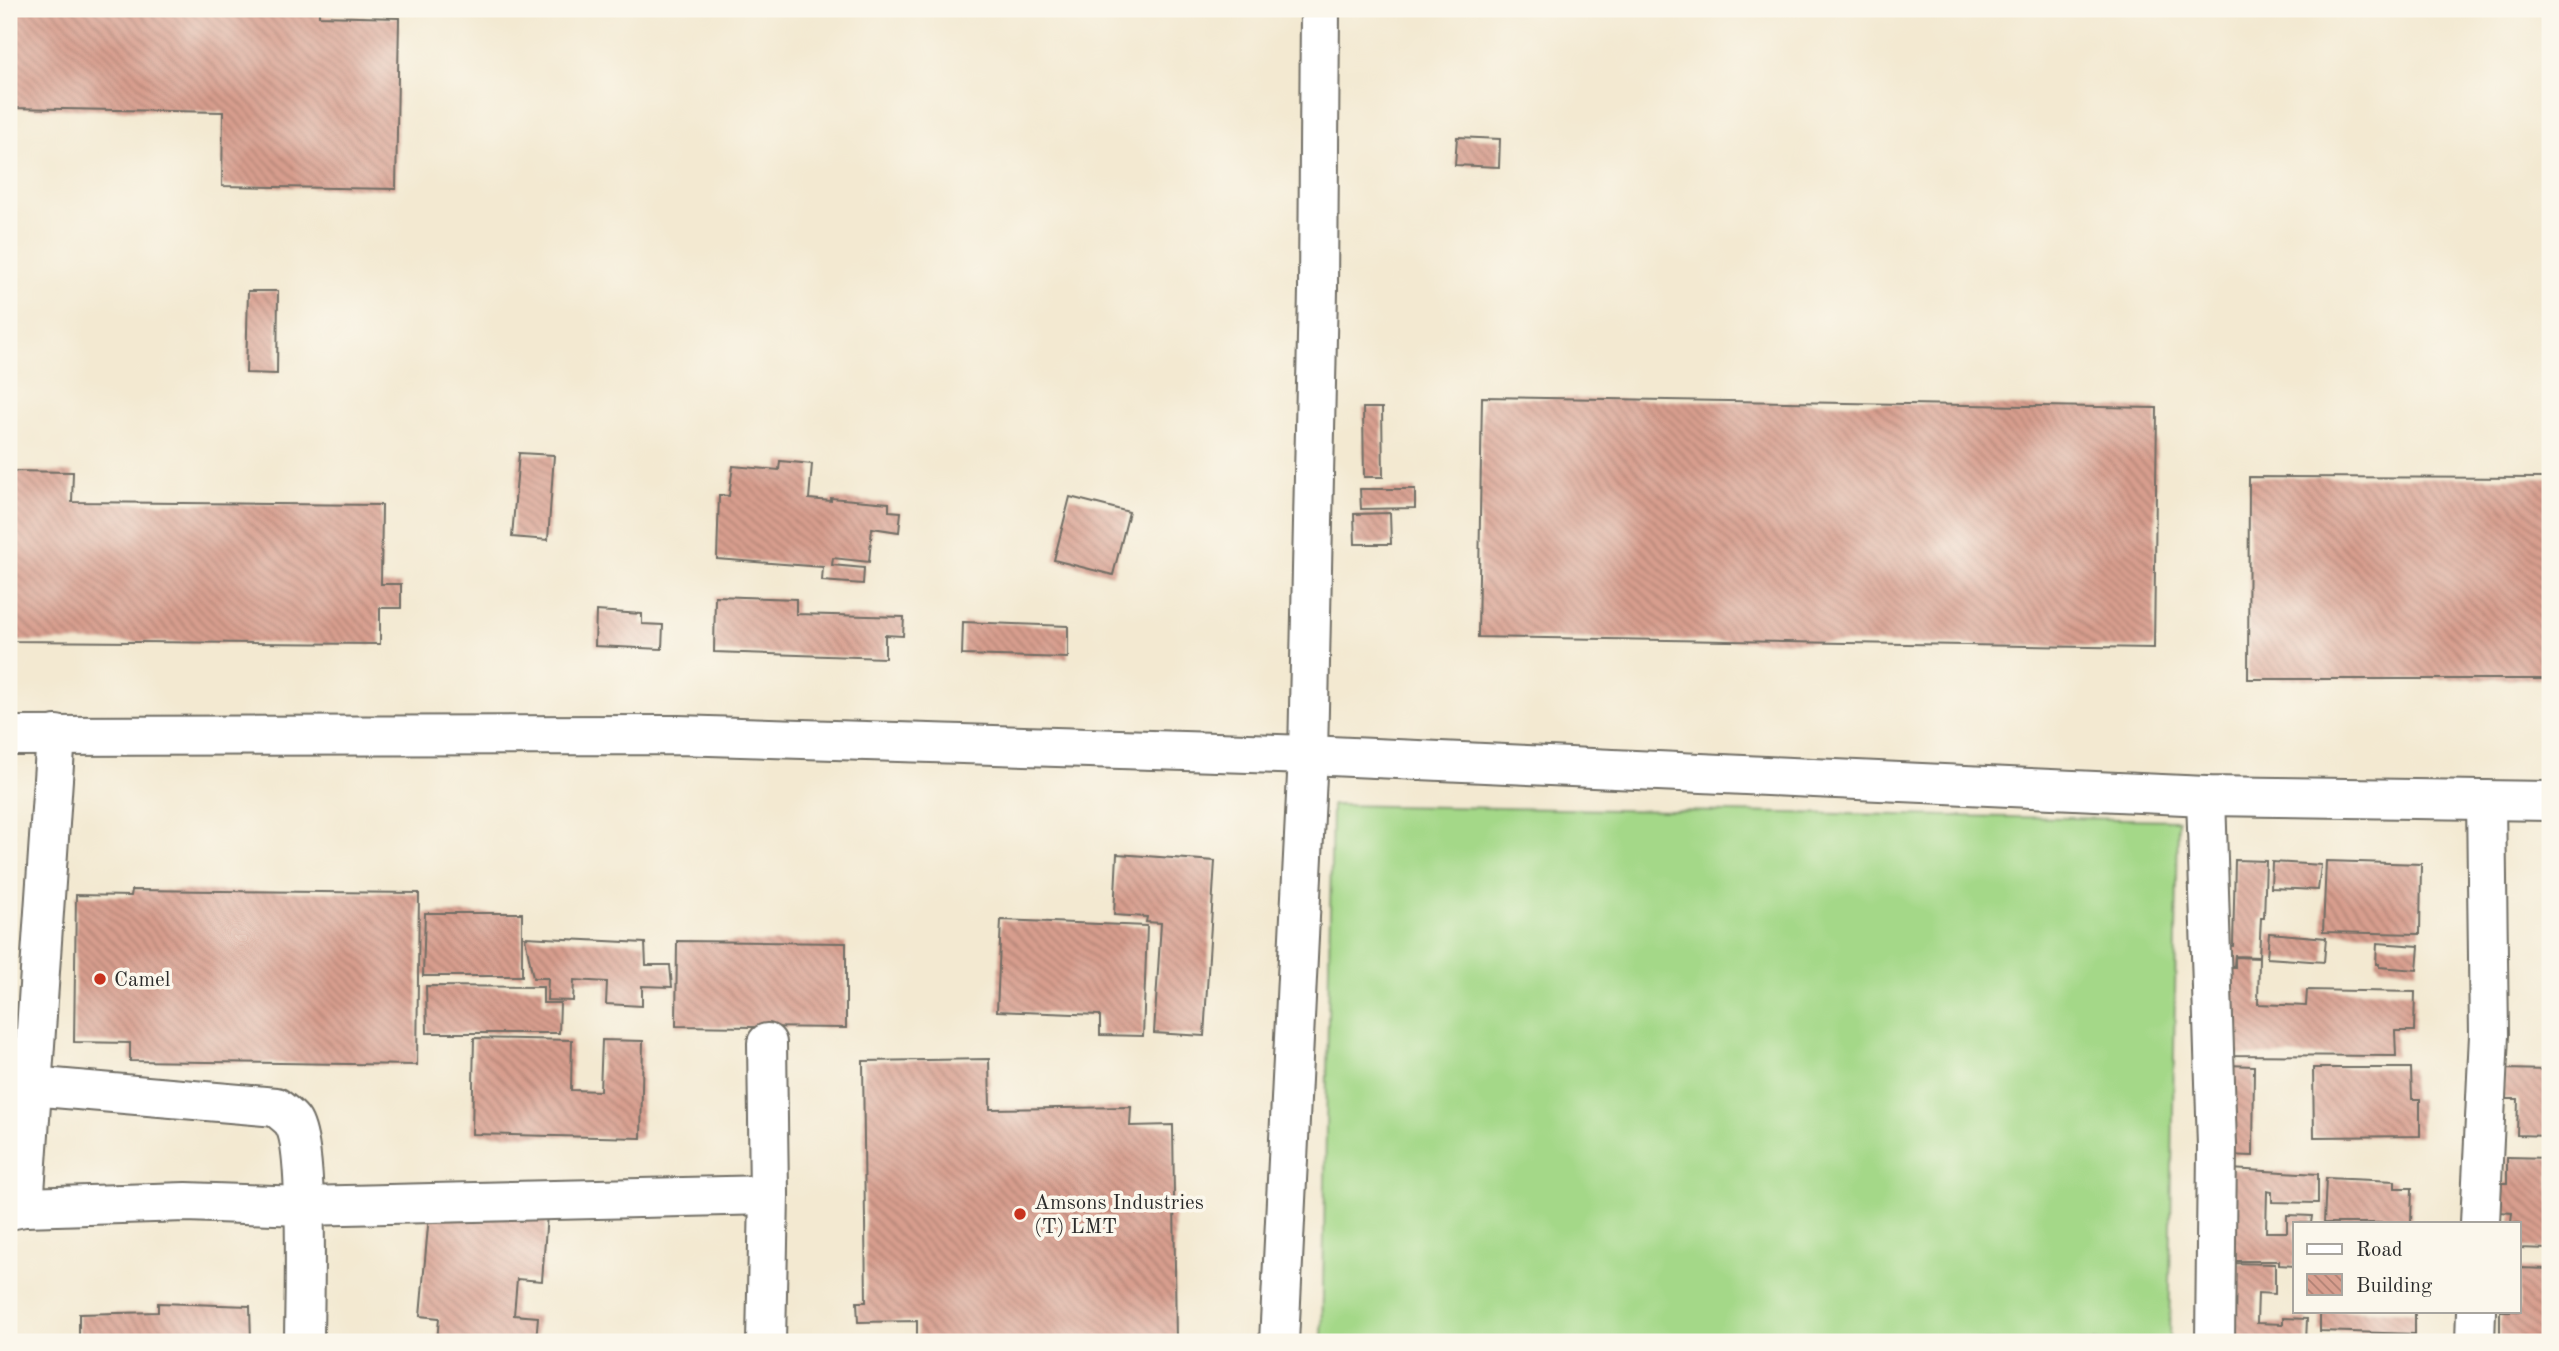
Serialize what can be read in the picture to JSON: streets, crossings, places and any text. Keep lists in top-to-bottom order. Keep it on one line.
{"places":["Camel","Amsons Industries (T) LMT"],"legend":["Road","Building"]}
